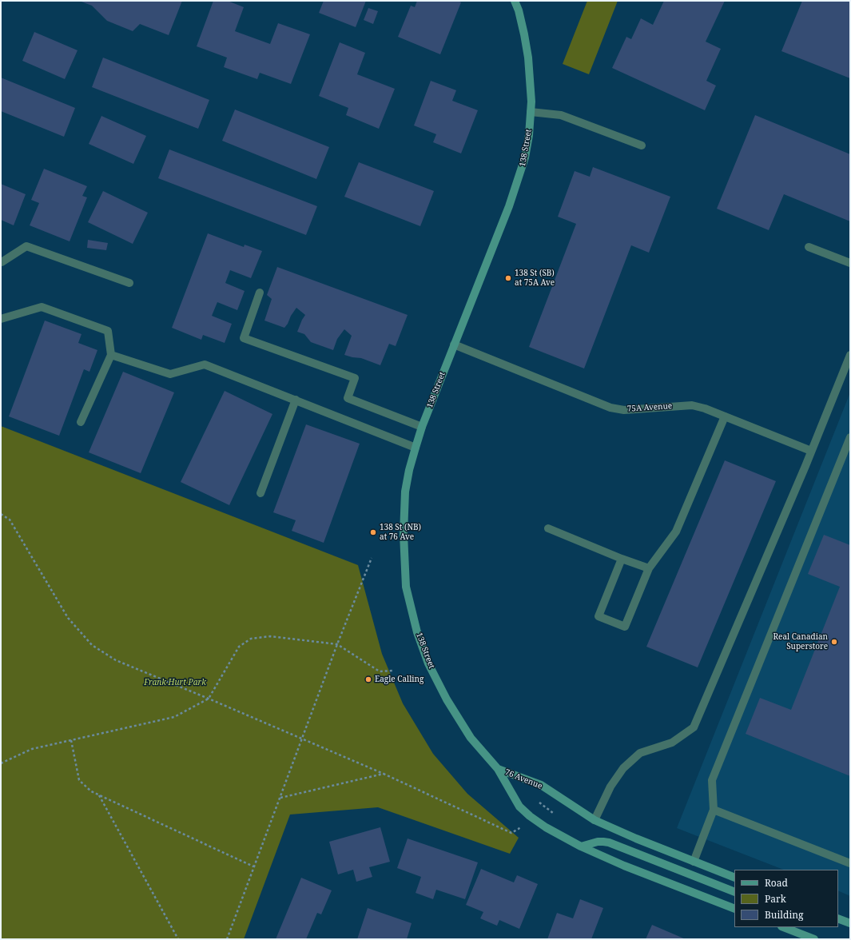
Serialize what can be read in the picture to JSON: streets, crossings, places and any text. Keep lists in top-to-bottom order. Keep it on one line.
{"streets":{"main road":["138 Street","76 Avenue"],"street":["75A Avenue"]},"crossings":[["138 Street","75A Avenue"],["138 Street","76 Avenue"]],"parks":["Frank Hurt Park"],"places":["138 St (SB) at 75A Ave","138 St (NB) at 76 Ave","Real Canadian Superstore","Eagle Calling"],"legend":["Road","Park","Building"]}
